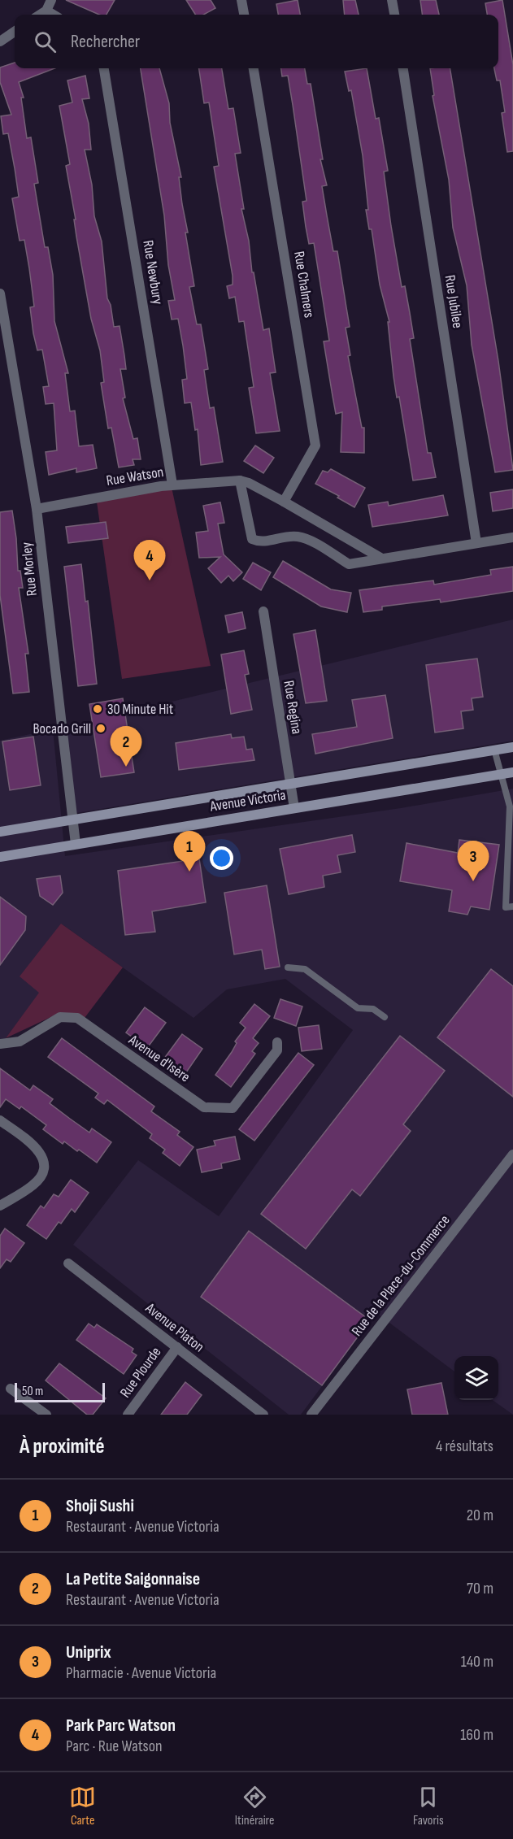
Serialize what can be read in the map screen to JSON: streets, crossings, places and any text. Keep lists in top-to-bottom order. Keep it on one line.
{"streets":{"main road":["Avenue Victoria"],"street":["Rue Newbury","Rue Chalmers","Rue Jubilee","Rue Watson","Rue Morley","Rue Regina","Avenue d'Isère","Rue de la Place-du-Commerce","Avenue Platon","Rue Plourde"]},"crossings":[["Rue Newbury","Rue Watson"],["Rue Chalmers","Rue Watson"],["Rue Watson","Rue Morley"],["Rue Morley","Avenue Victoria"],["Rue Regina","Avenue Victoria"],["Avenue Platon","Rue Plourde"]],"places":["30 Minute Hit","Bocado Grill"],"scale_bar":"50 m","page":{"search":"Rechercher","pins":["4","2","1","3"],"scale":"50 m","heading":["À proximité","4 résultats"],"list":[{"mark":"1","name":"Shoji Sushi","note":"Restaurant · Avenue Victoria","value":"20 m"},{"mark":"2","name":"La Petite Saigonnaise","note":"Restaurant · Avenue Victoria","value":"70 m"},{"mark":"3","name":"Uniprix","note":"Pharmacie · Avenue Victoria","value":"140 m"},{"mark":"4","name":"Park Parc Watson","note":"Parc · Rue Watson","value":"160 m"}],"nav":["Carte","Itinéraire","Favoris"]}}
